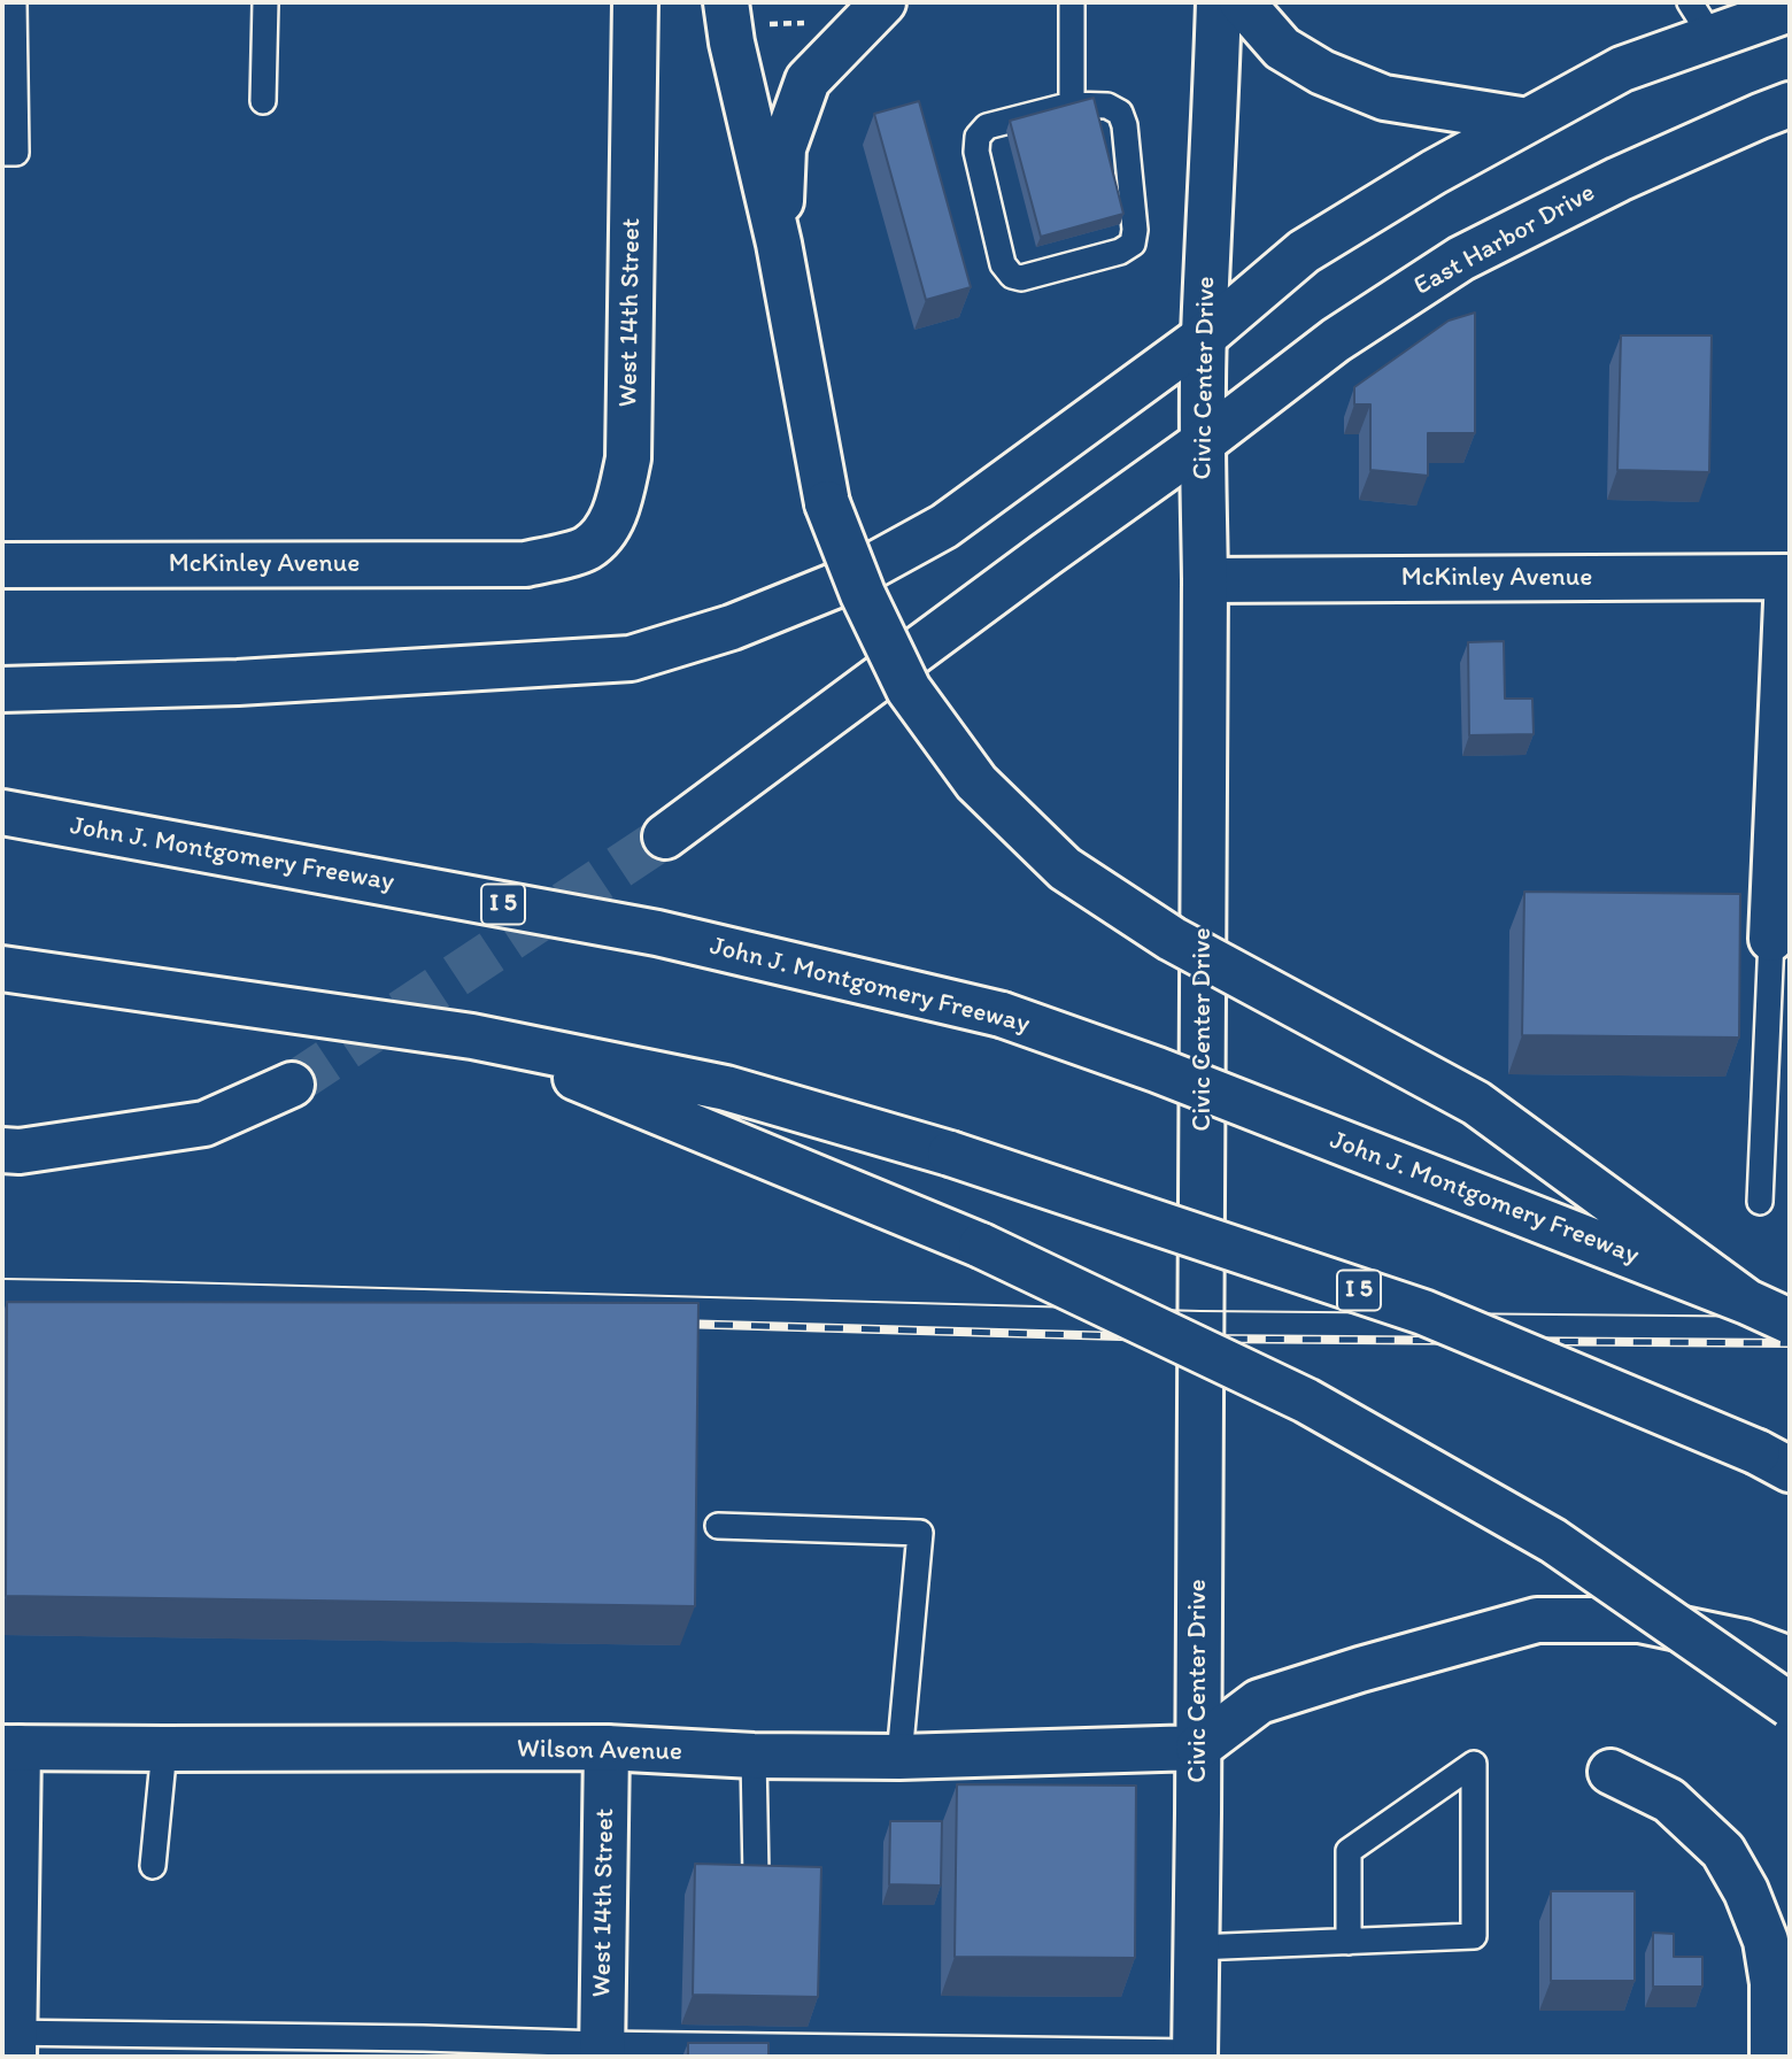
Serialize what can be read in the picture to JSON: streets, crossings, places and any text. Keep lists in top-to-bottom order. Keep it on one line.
{"streets":{"main road":["East Harbor Drive","West 14th Street","Civic Center Drive","McKinley Avenue","John J. Montgomery Freeway","I 5","Wilson Avenue"]},"crossings":[["East Harbor Drive","Civic Center Drive"],["West 14th Street","McKinley Avenue"],["West 14th Street","Wilson Avenue"],["Civic Center Drive","McKinley Avenue"],["Civic Center Drive","Wilson Avenue"]]}
